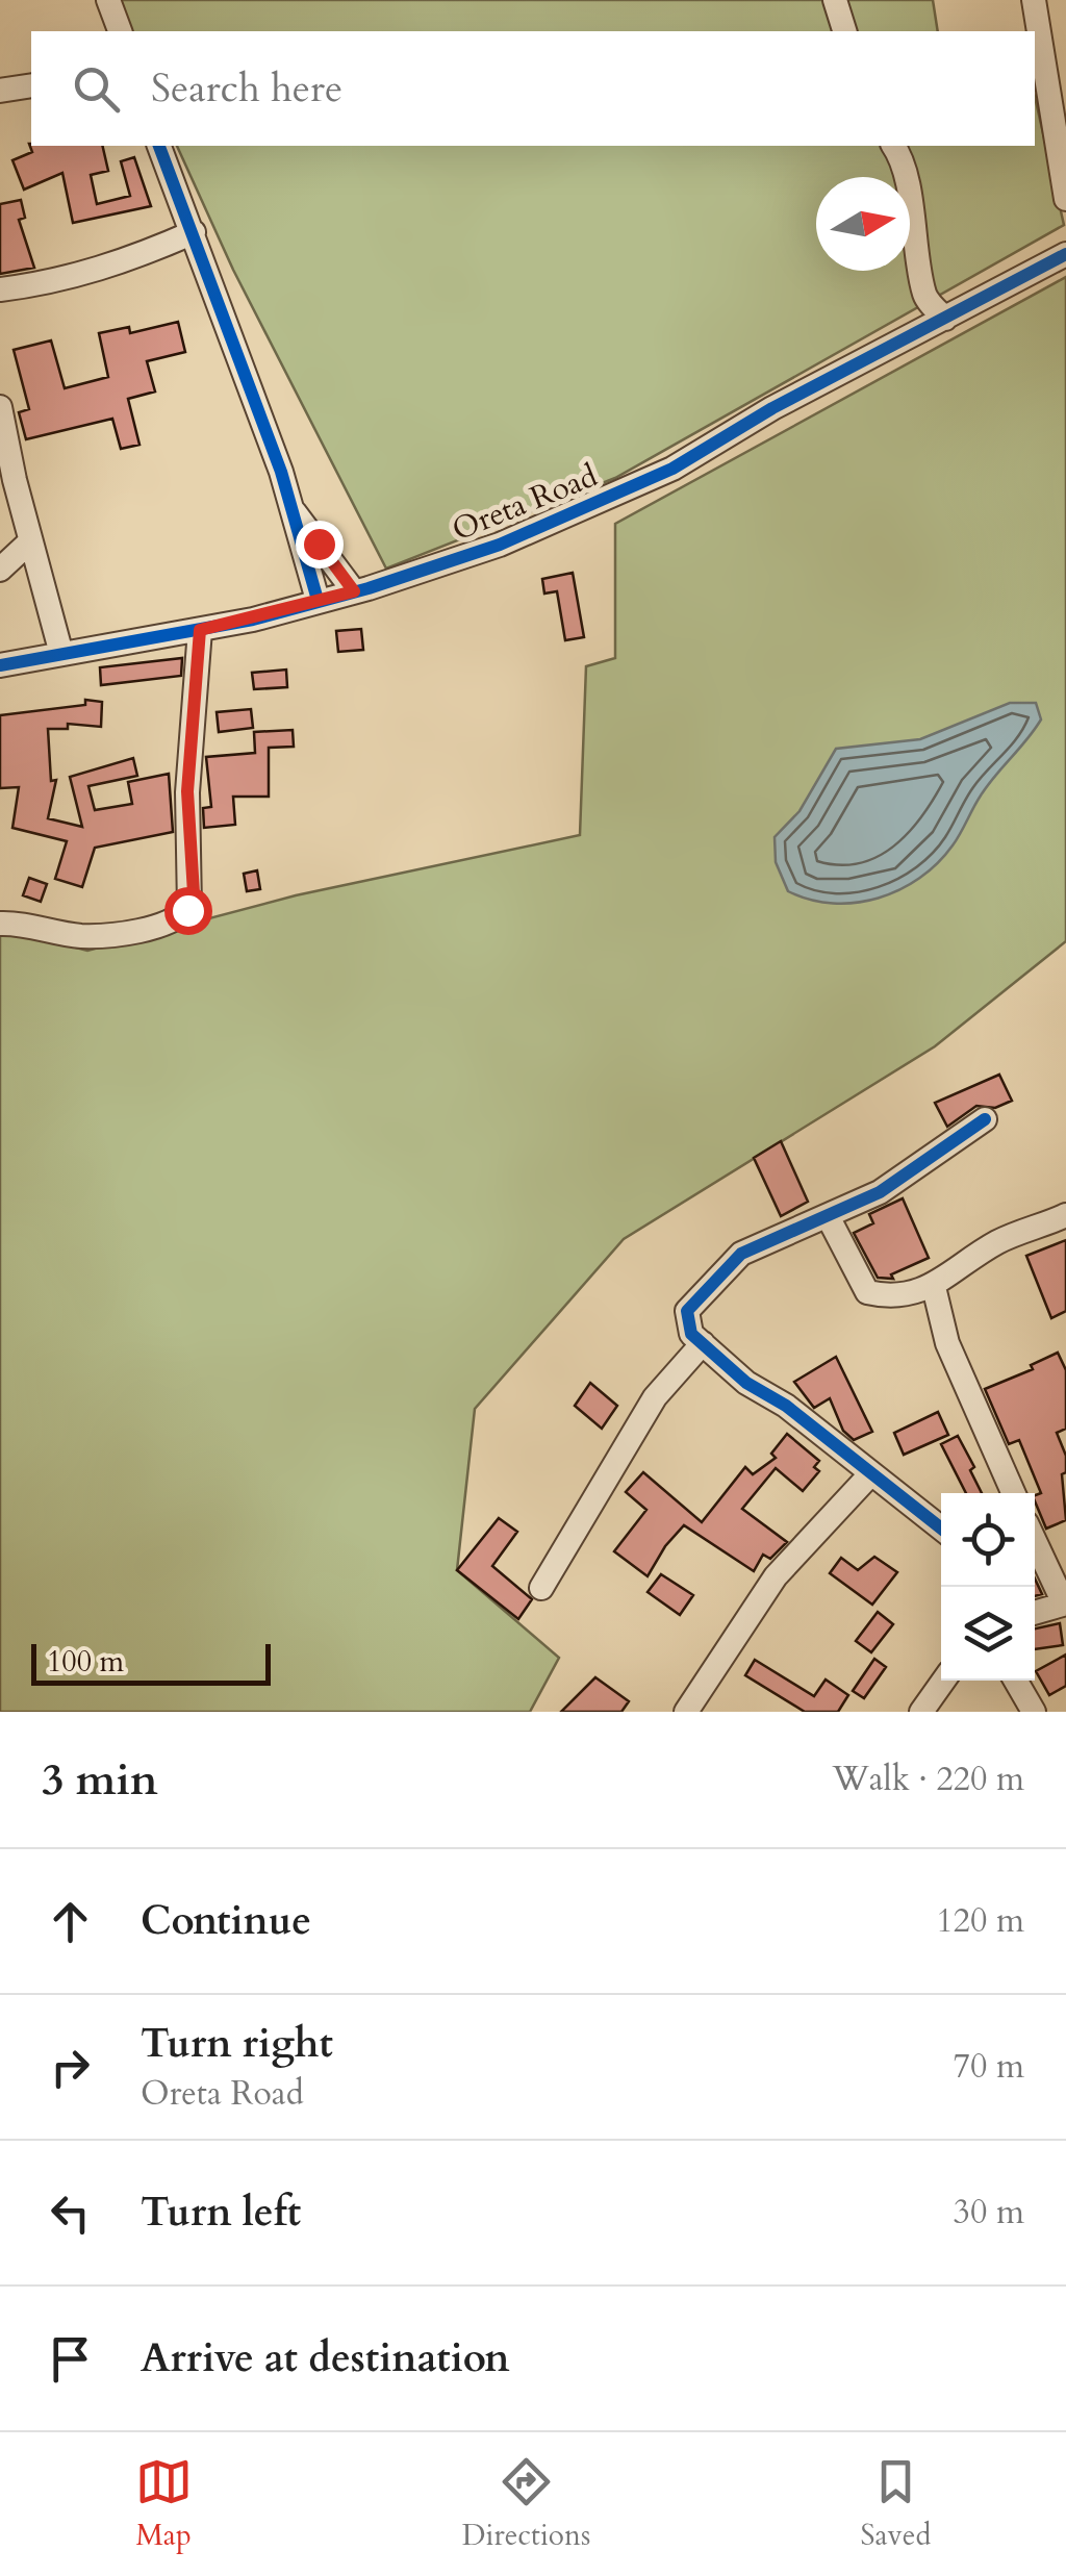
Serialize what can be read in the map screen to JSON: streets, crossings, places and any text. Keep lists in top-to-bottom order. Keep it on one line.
{"streets":{"street":["Oreta Road"]},"scale_bar":"100 m","north":"right","page":{"search":"Search here","scale":"100 m","heading":["3 min","Walk · 220 m"],"list":[["Continue","120 m"],["Turn right","Oreta Road","70 m"],["Turn left","30 m"],"Arrive at destination"],"nav":["Map","Directions","Saved"]}}
